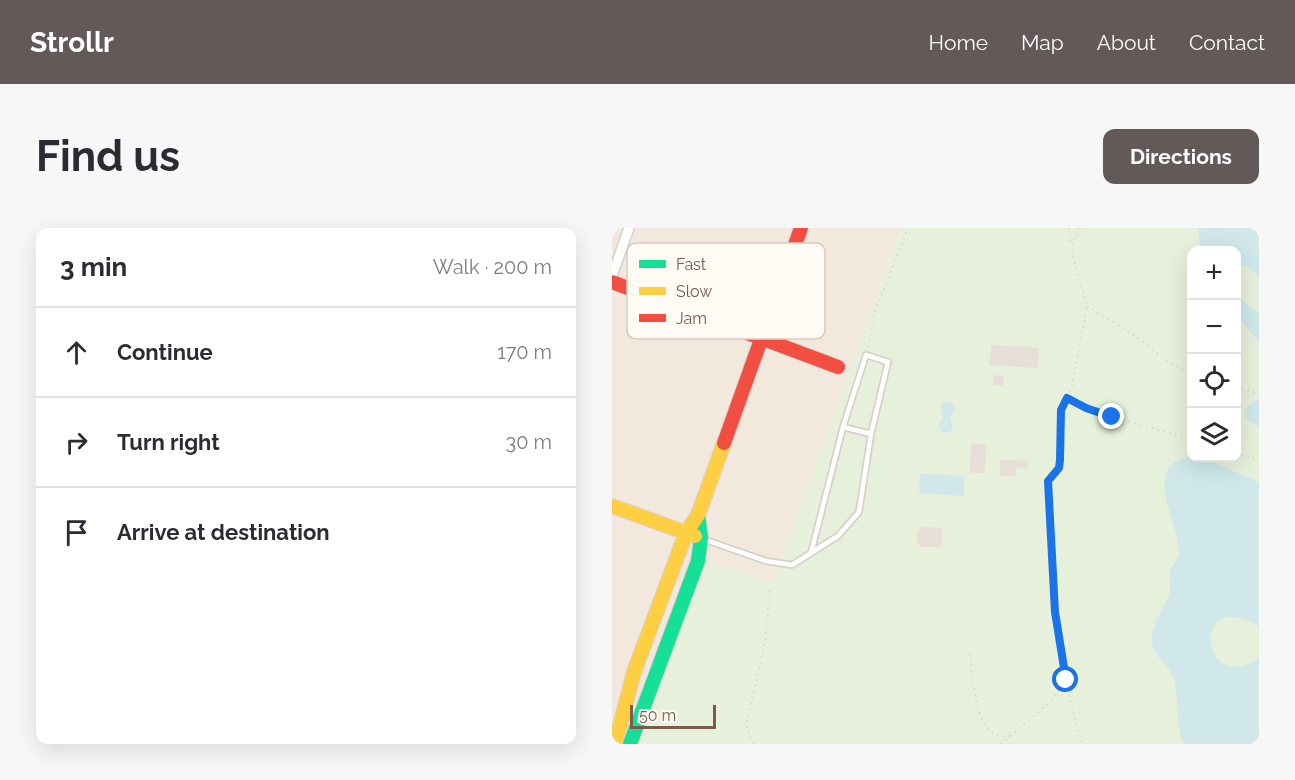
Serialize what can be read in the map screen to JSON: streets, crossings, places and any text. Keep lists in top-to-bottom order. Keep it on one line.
{"legend":["Fast","Slow","Jam"],"scale_bar":"50 m","page":{"header":"Strollr","nav":["Home","Map","About","Contact"],"buttons":"Directions","title":"Find us","heading":["3 min","Walk · 200 m"],"map_buttons":["+","−"],"list":[["Continue","170 m"],["Turn right","30 m"],"Arrive at destination"],"scale":"50 m"}}
